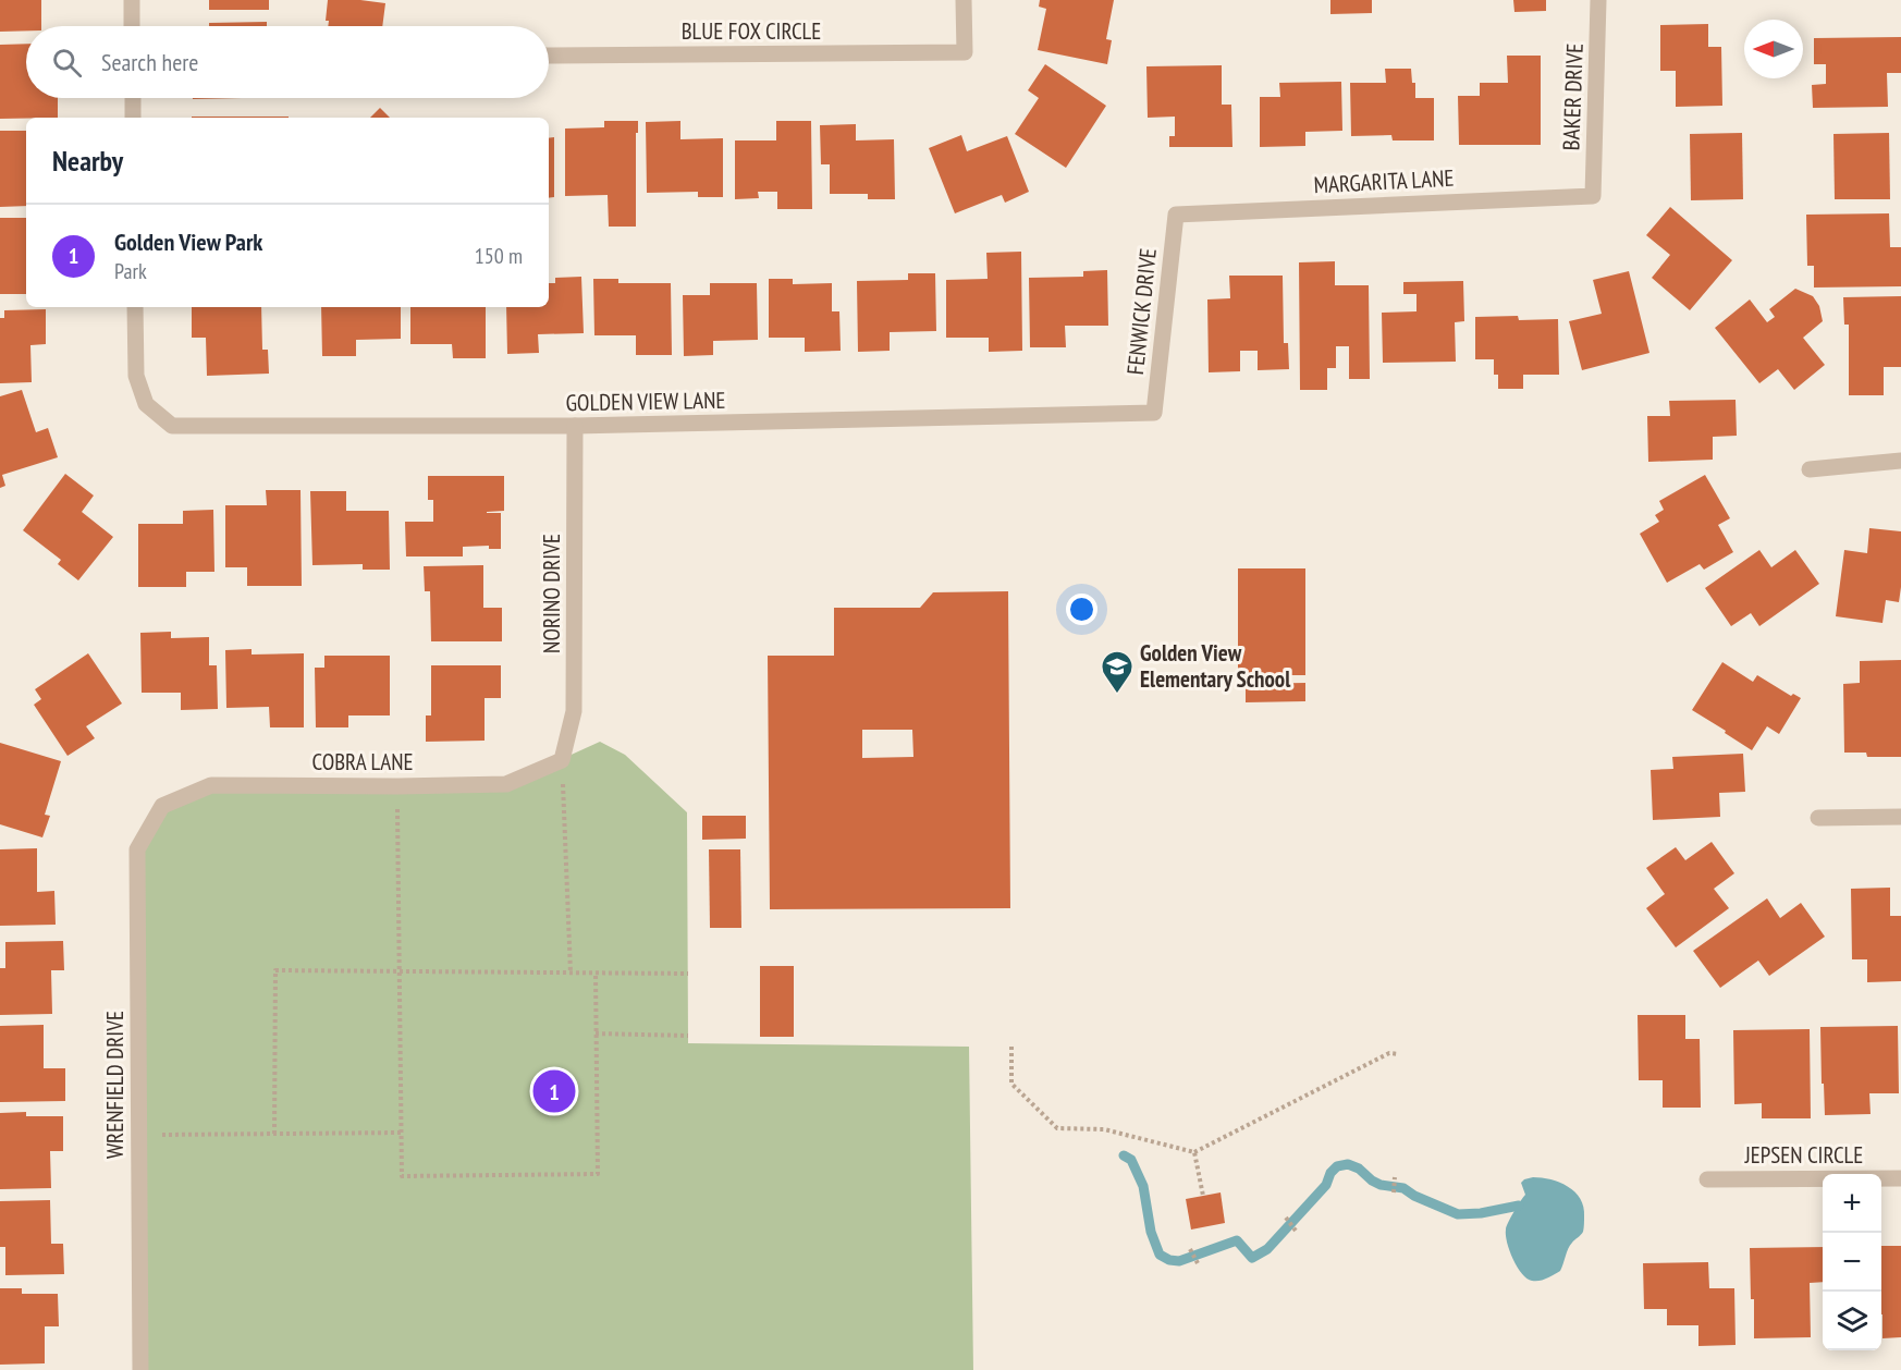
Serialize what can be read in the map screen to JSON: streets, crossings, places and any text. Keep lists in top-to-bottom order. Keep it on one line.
{"streets":{"street":["BLUE FOX CIRCLE","BAKER DRIVE","MARGARITA LANE","FENWICK DRIVE","GOLDEN VIEW LANE","NORINO DRIVE","COBRA LANE","WRENFIELD DRIVE","JEPSEN CIRCLE"]},"crossings":[["BAKER DRIVE","MARGARITA LANE"],["MARGARITA LANE","FENWICK DRIVE"],["FENWICK DRIVE","GOLDEN VIEW LANE"],["GOLDEN VIEW LANE","NORINO DRIVE"],["NORINO DRIVE","COBRA LANE"],["COBRA LANE","WRENFIELD DRIVE"]],"places":{"school or university":["Golden View Elementary School"]},"north":"left","page":{"search":"Search here","heading":"Nearby","list":[{"mark":"1","name":"Golden View Park","note":"Park","value":"150 m"}],"pins":"1","map_buttons":["+","−"]}}
